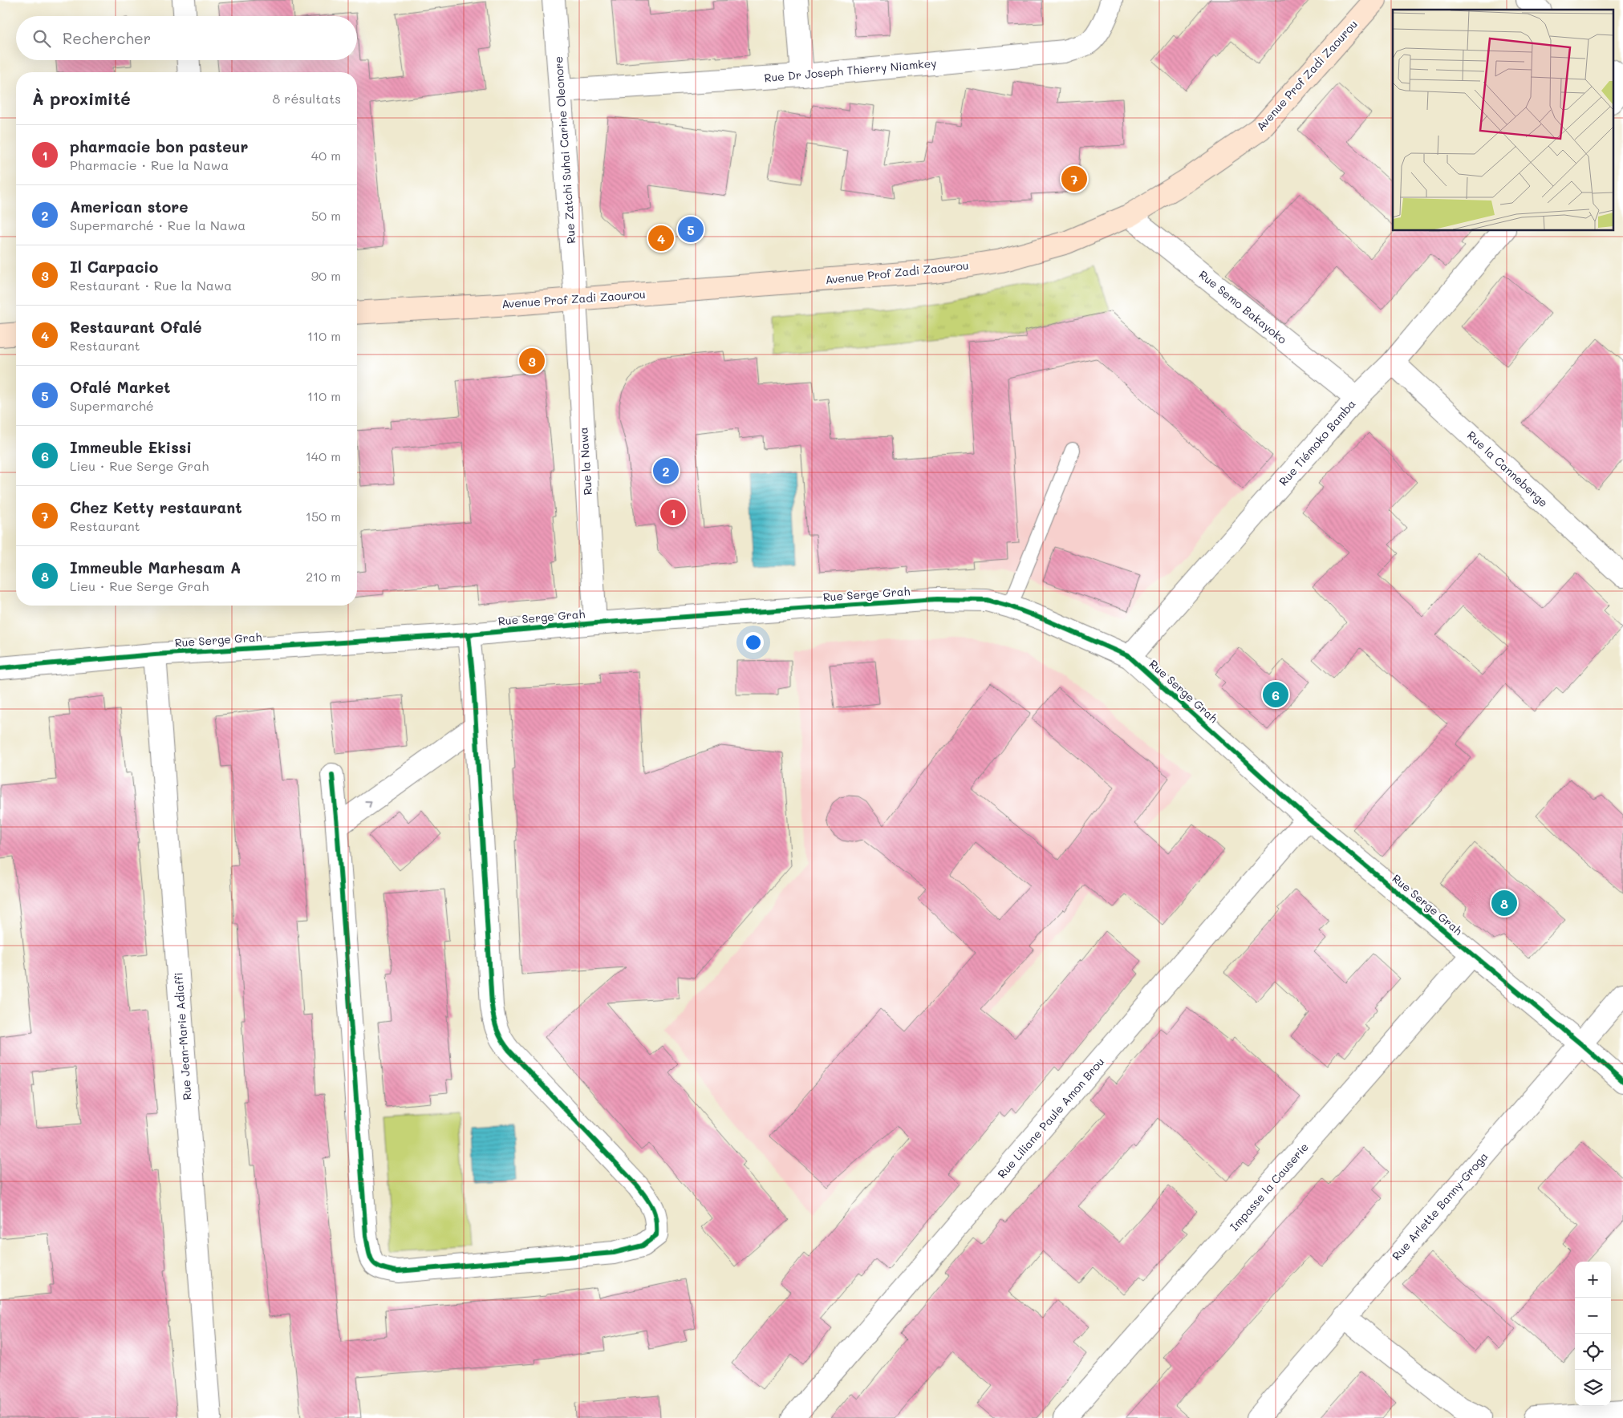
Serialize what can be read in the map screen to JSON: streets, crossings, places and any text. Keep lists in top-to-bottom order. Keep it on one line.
{"streets":{"main road":["Avenue Prof Zadi Zaourou"],"street":["Rue Dr Joseph Thierry Niamkey","Rue Zatchi Suhai Carine Oleonore","Rue Semo Bakayoko","Rue Tiémoko Bamba","Rue la Nawa","Rue la Canneberge","Rue Serge Grah","Rue Jean-Marie Adiaffi","Rue Liliane Paule Amon Brou","Impasse la Causerie","Rue Arlette Banny-Groga"]},"crossings":[["Rue Dr Joseph Thierry Niamkey","Rue Zatchi Suhai Carine Oleonore"],["Avenue Prof Zadi Zaourou","Rue Zatchi Suhai Carine Oleonore"],["Avenue Prof Zadi Zaourou","Rue Semo Bakayoko"],["Avenue Prof Zadi Zaourou","Rue la Nawa"],["Rue Zatchi Suhai Carine Oleonore","Rue la Nawa"],["Rue Semo Bakayoko","Rue Tiémoko Bamba"],["Rue Tiémoko Bamba","Rue la Canneberge"],["Rue Tiémoko Bamba","Rue Serge Grah"],["Rue la Nawa","Rue Serge Grah"],["Rue Serge Grah","Rue Jean-Marie Adiaffi"],["Rue Serge Grah","Rue Liliane Paule Amon Brou"],["Rue Serge Grah","Impasse la Causerie"],["Rue Serge Grah","Rue Arlette Banny-Groga"]],"page":{"search":"Rechercher","heading":["À proximité","8 résultats"],"list":[{"mark":"1","name":"pharmacie bon pasteur","note":"Pharmacie · Rue la Nawa","value":"40 m"},{"mark":"2","name":"American store","note":"Supermarché · Rue la Nawa","value":"50 m"},{"mark":"3","name":"Il Carpacio","note":"Restaurant · Rue la Nawa","value":"90 m"},{"mark":"4","name":"Restaurant Ofalé","note":"Restaurant","value":"110 m"},{"mark":"5","name":"Ofalé Market","note":"Supermarché","value":"110 m"},{"mark":"6","name":"Immeuble Ekissi","note":"Lieu · Rue Serge Grah","value":"140 m"},{"mark":"7","name":"Chez Ketty restaurant","note":"Restaurant","value":"150 m"},{"mark":"8","name":"Immeuble Marhesam A","note":"Lieu · Rue Serge Grah","value":"210 m"}],"pins":["7","5","4","3","2","1","6","8"],"map_buttons":["+","−"]}}
